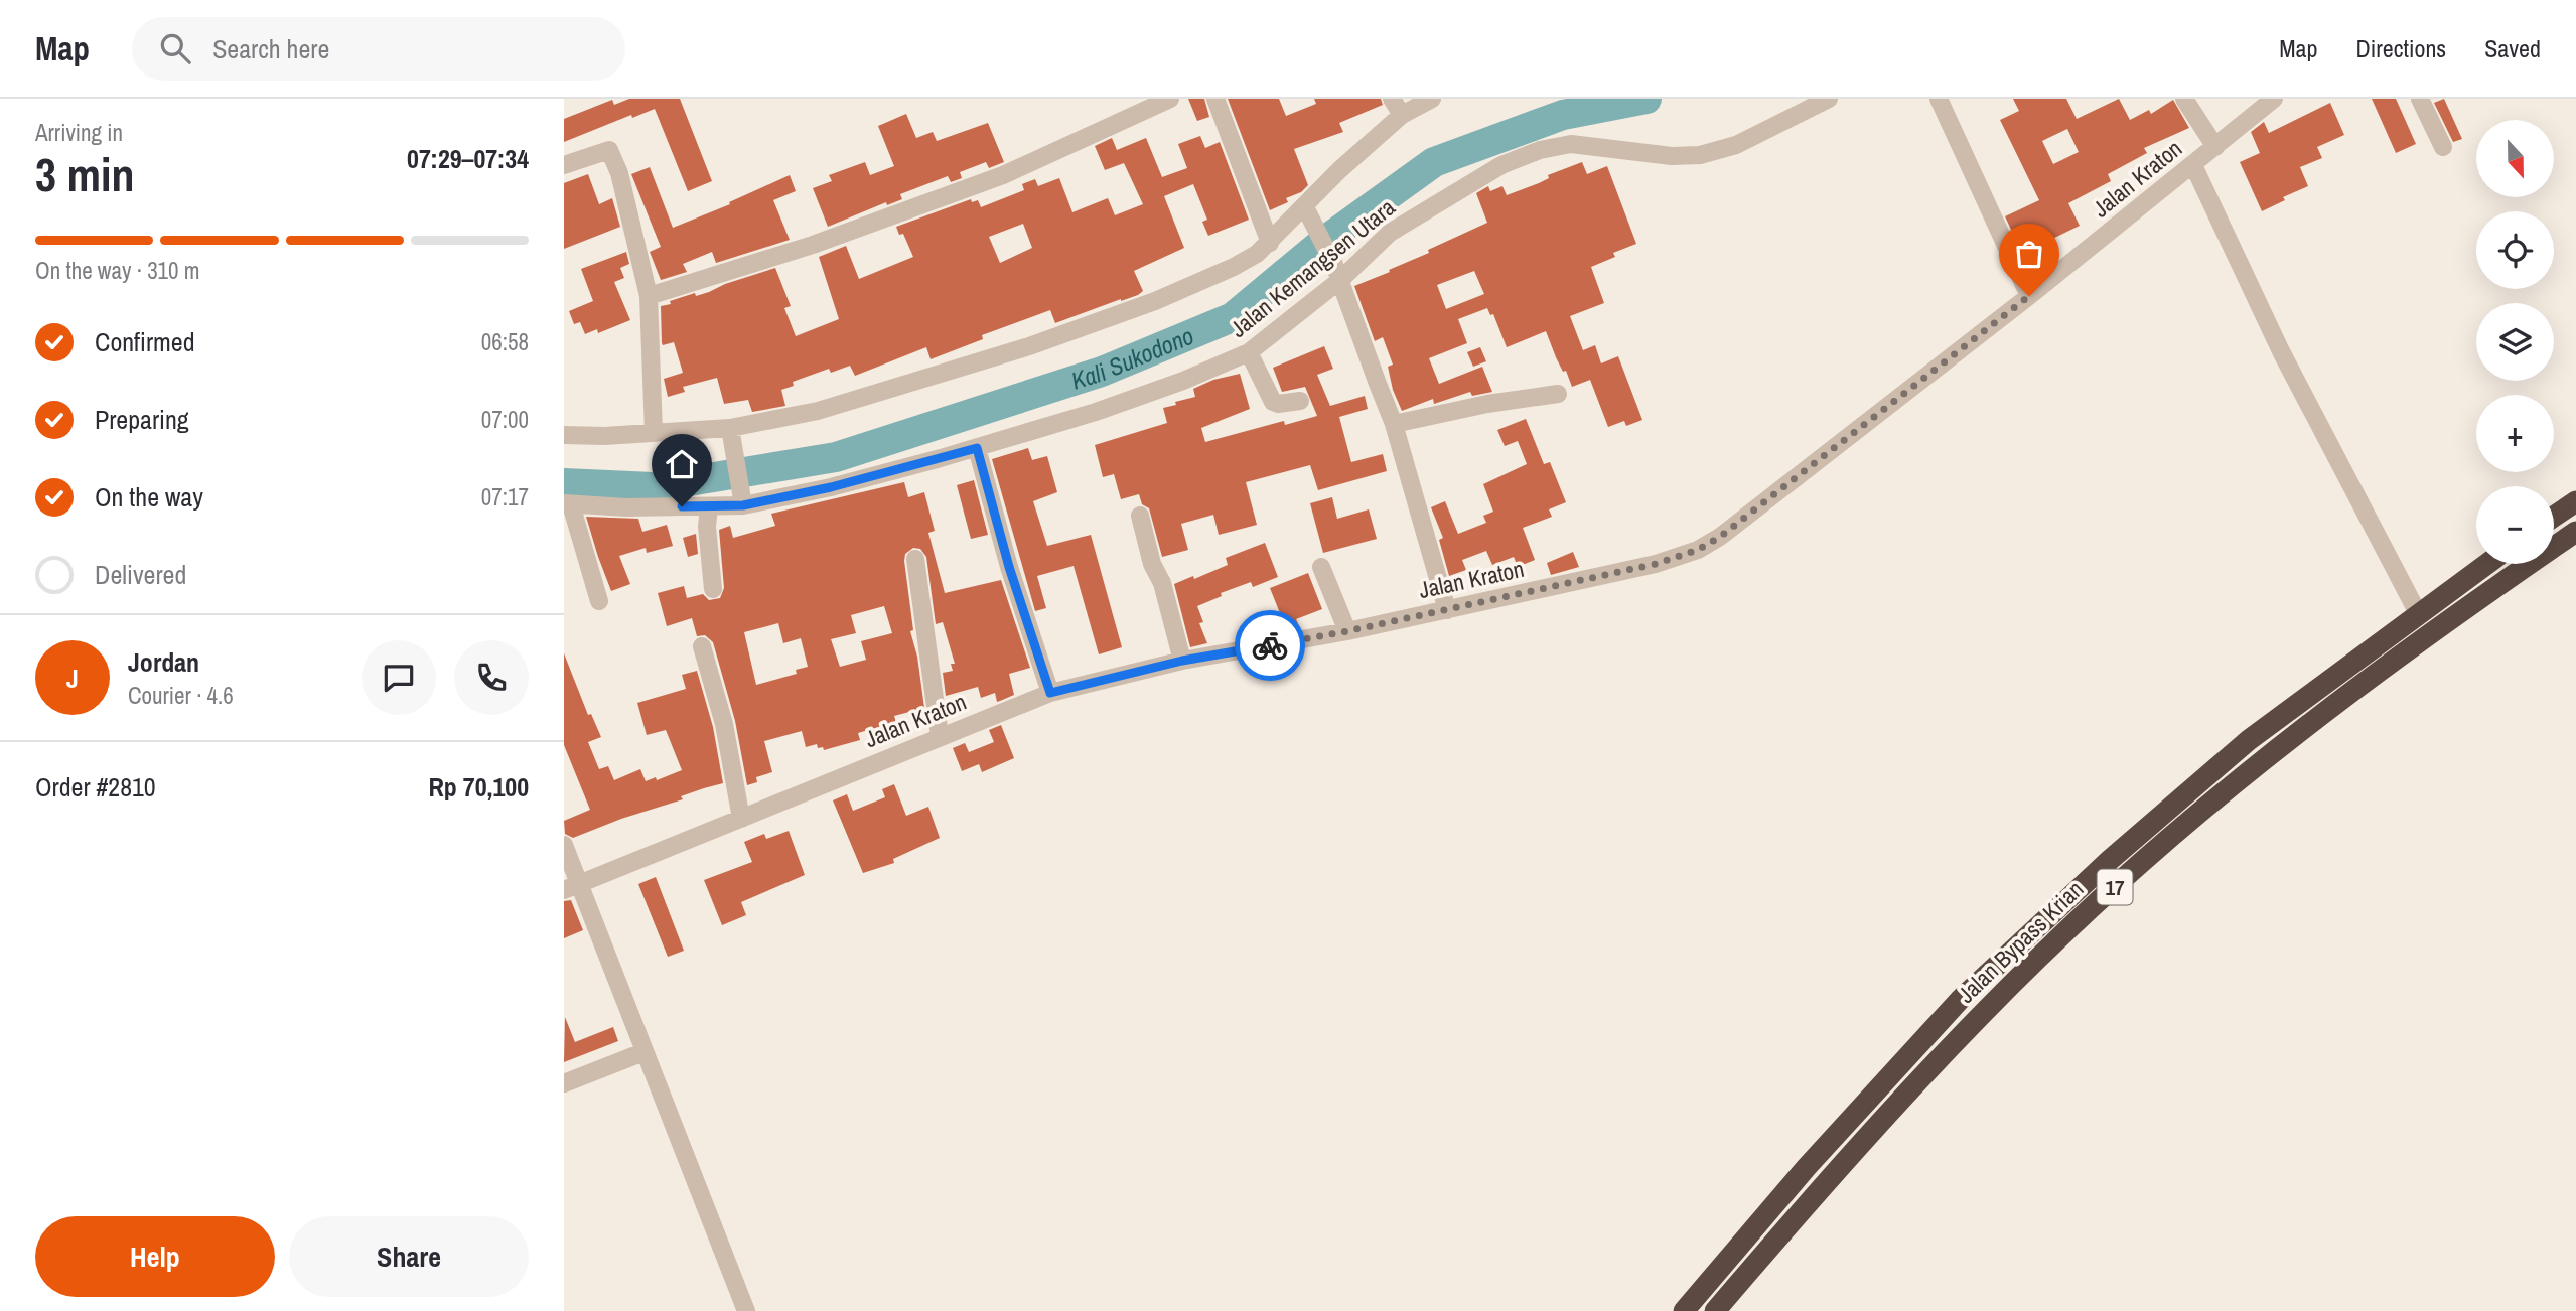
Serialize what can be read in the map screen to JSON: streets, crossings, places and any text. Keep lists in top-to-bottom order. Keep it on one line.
{"streets":{"highway":["17","Jalan Bypass Krian"],"street":["Jalan Kraton","Jalan Kemangsen Utara"]},"water":["Kali Sukodono"],"north":"bottom","page":{"header":"Map","search":"Search here","nav":["Map","Directions","Saved"],"heading":["3 min","Arriving in","07:29–07:34"],"panel":["Jordan","Courier · 4.6","Order #2810","Rp 70,100"],"map_buttons":["+","−"],"bar":"On the way · 310 m","list":[["Confirmed","06:58"],["Preparing","07:00"],["On the way","07:17"],"Delivered"],"round":"J","buttons":["Help","Share"]}}
